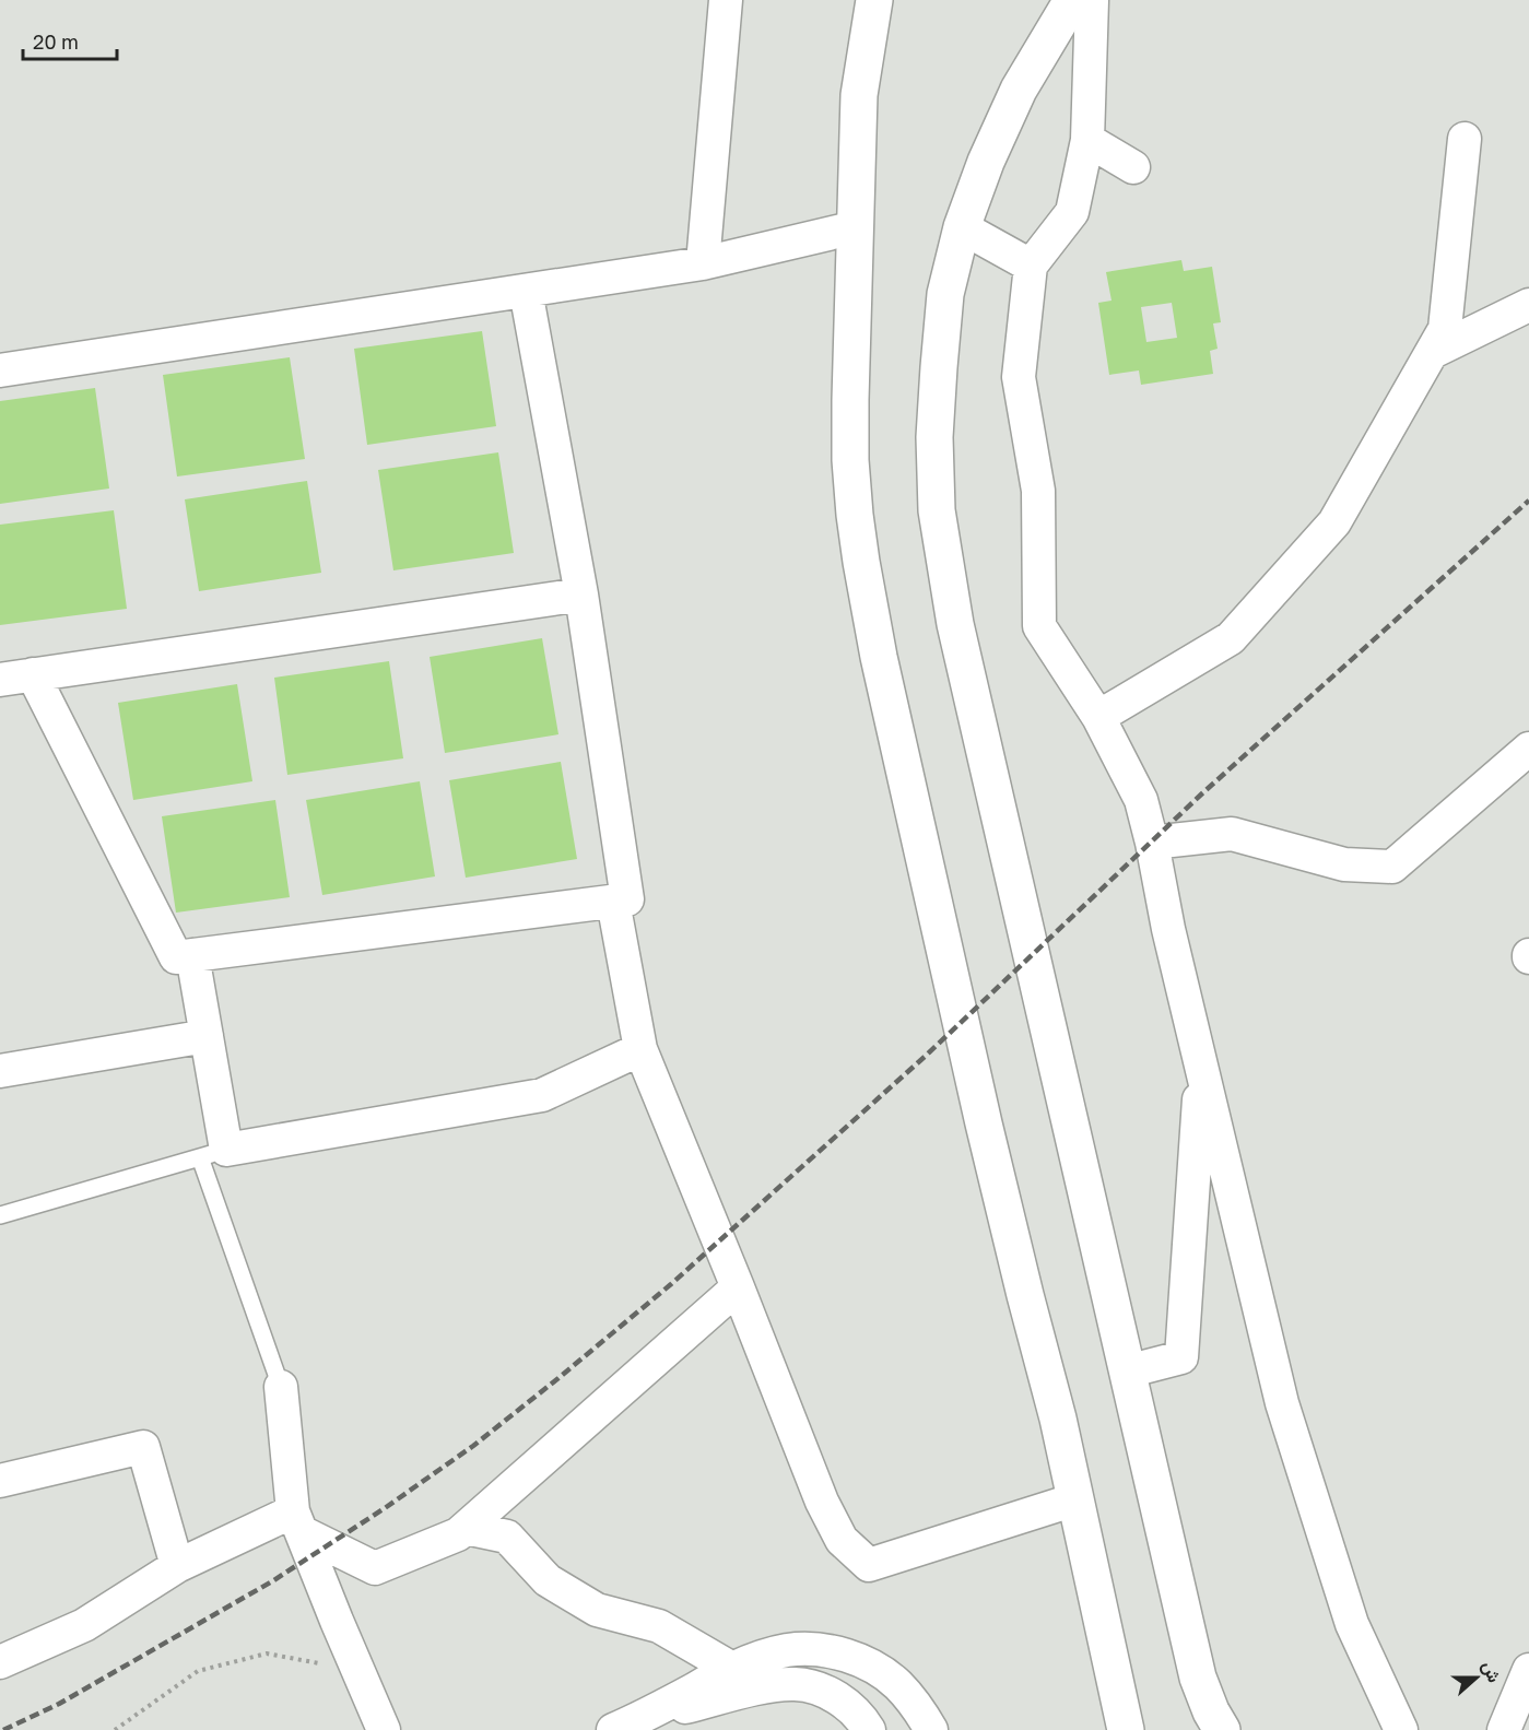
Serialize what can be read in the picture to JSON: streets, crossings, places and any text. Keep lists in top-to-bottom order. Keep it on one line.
{"scale_bar":"20 m","north":"right"}
